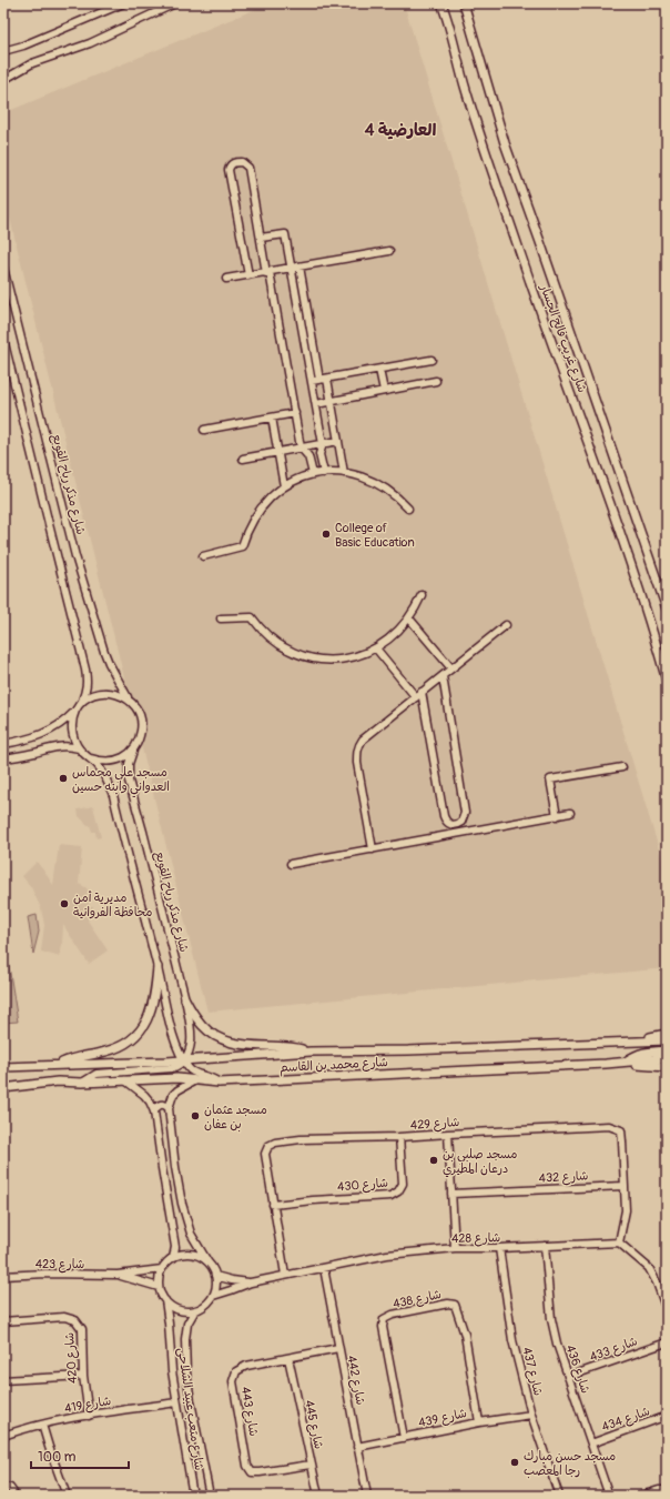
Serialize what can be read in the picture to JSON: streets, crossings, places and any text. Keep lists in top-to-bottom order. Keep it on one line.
{"streets":{"main road":["شارع غريب فالح الجسار","شارع محمد بن القاسم"],"street":["شارع مذكر رباح القوبع","شارع 429","شارع 432","شارع 430","شارع 428","شارع 423","شارع 438","شارع 433","شارع 420","شارع 436","شارع 437","شارع 442","شارع 419","شارع متعب عبيد الشلاحى","شارع 443","شارع 439","شارع 434","شارع 445"]},"crossings":[["شارع مذكر رباح القوبع","شارع محمد بن القاسم"],["شارع 429","شارع 432"],["شارع 429","شارع 430"],["شارع 429","شارع 428"],["شارع 428","شارع 423"],["شارع 428","شارع 436"],["شارع 428","شارع 437"],["شارع 428","شارع 442"],["شارع 428","شارع متعب عبيد الشلاحى"],["شارع 423","شارع متعب عبيد الشلاحى"],["شارع 438","شارع 439"],["شارع 433","شارع 436"],["شارع 420","شارع 419"],["شارع 436","شارع 434"],["شارع 437","شارع 439"],["شارع 442","شارع 443"],["شارع 442","شارع 439"],["شارع 419","شارع متعب عبيد الشلاحى"],["شارع 443","شارع 445"]],"districts":["العارضية 4"],"places":["College of Basic Education","مسجد علي محماس العدواني وابنه حسين","مديرية أمن محافظة الفروانية","مسجد عثمان بن عفان","مسجد صلبي بن درعان المطيري","مسجد حسن مبارك رجا المعصب"],"scale_bar":"100 m"}
